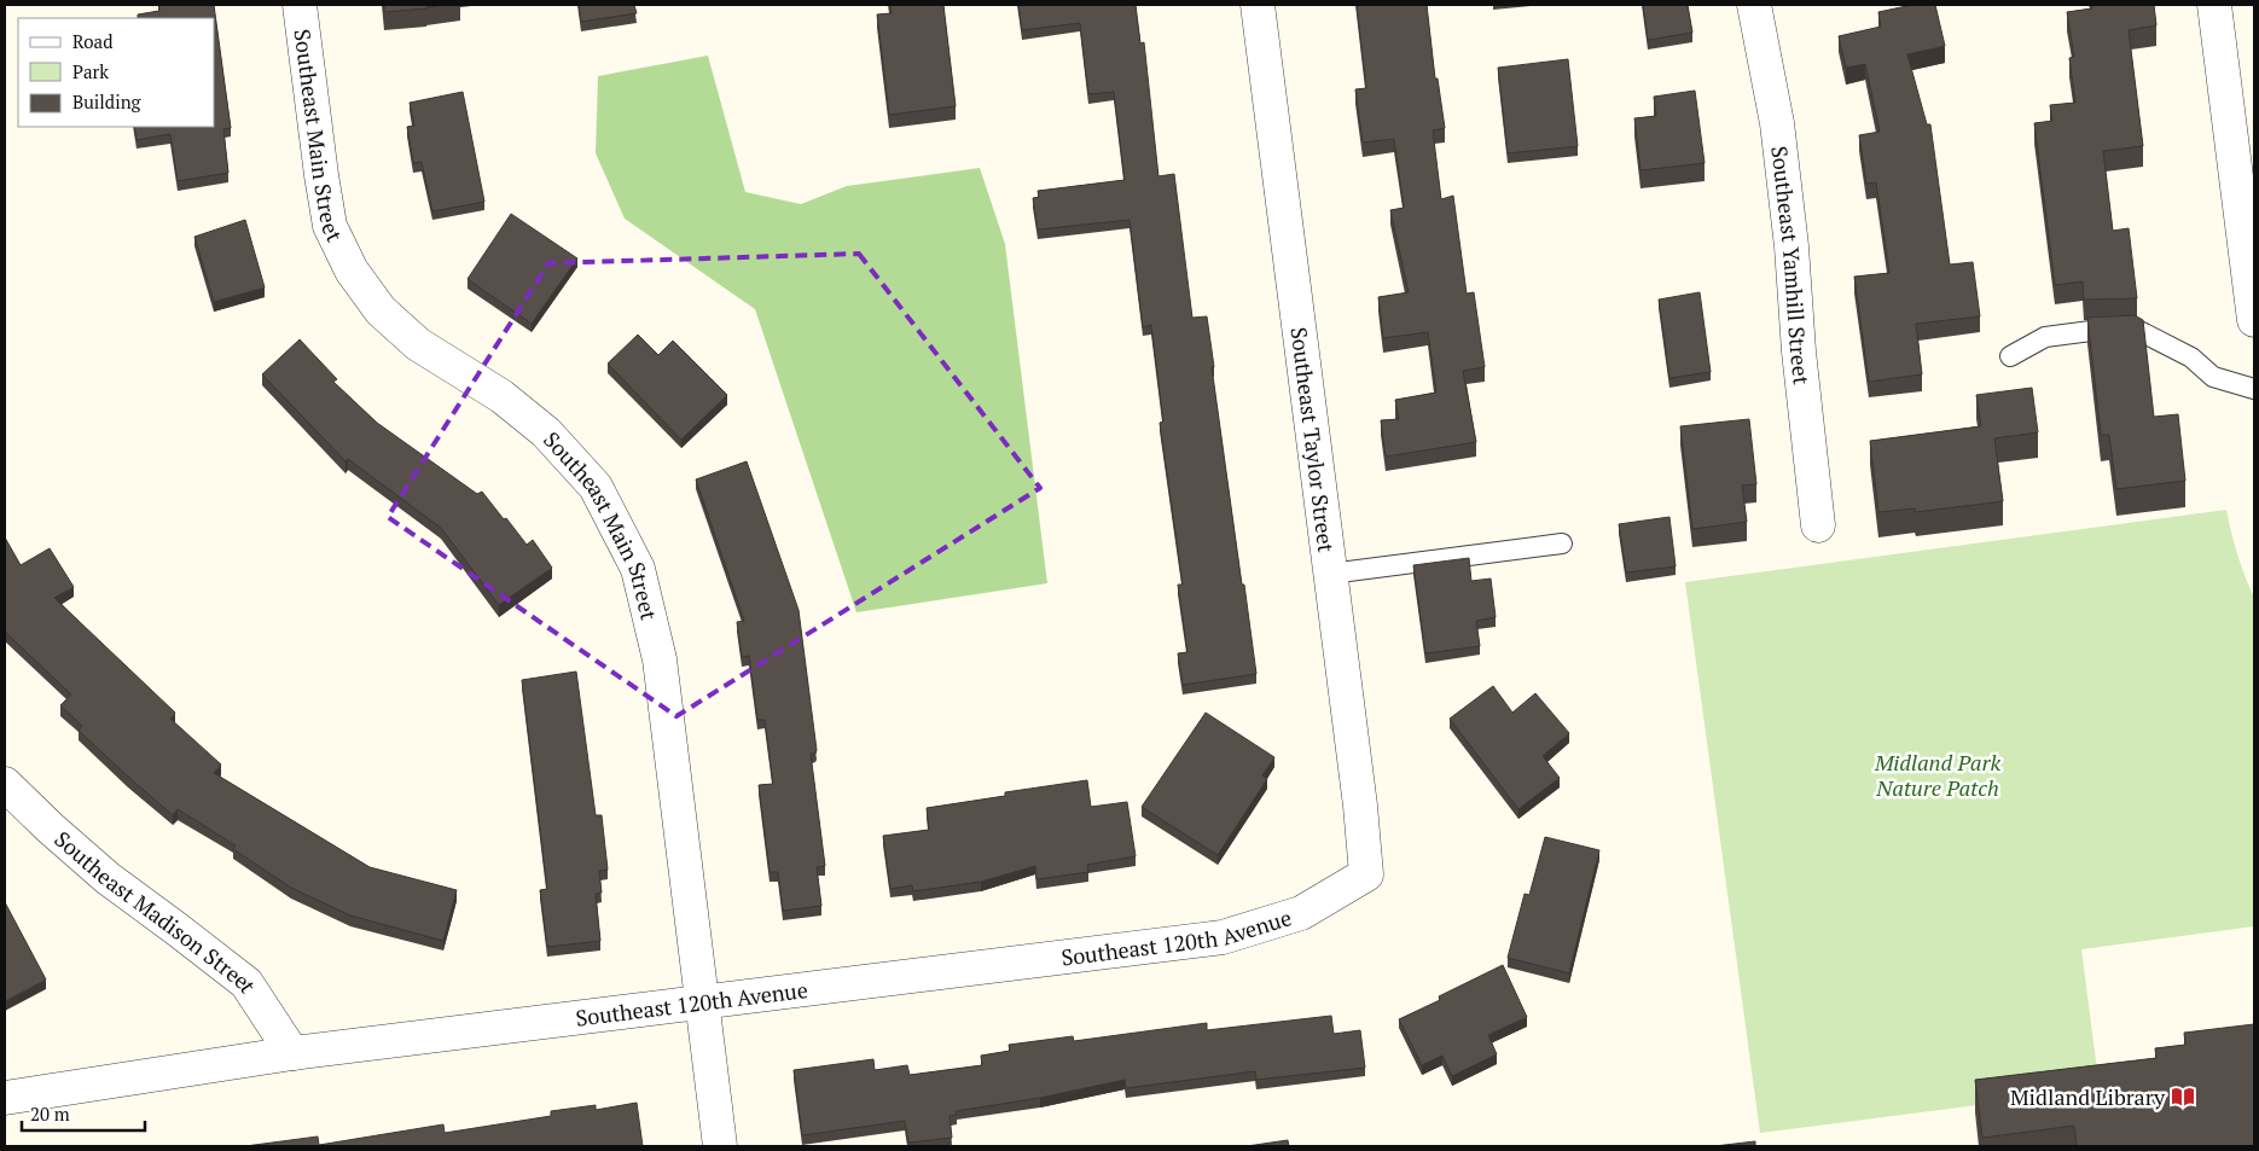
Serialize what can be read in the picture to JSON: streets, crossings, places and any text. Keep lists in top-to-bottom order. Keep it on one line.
{"streets":{"street":["Southeast Main Street","Southeast Yamhill Street","Southeast Taylor Street","Southeast Madison Street","Southeast 120th Avenue"]},"crossings":[["Southeast Main Street","Southeast 120th Avenue"],["Southeast Taylor Street","Southeast 120th Avenue"],["Southeast Madison Street","Southeast 120th Avenue"]],"parks":["Midland Park Nature Patch"],"places":{"library":["Midland Library"]},"legend":["Road","Park","Building"],"scale_bar":"20 m"}
